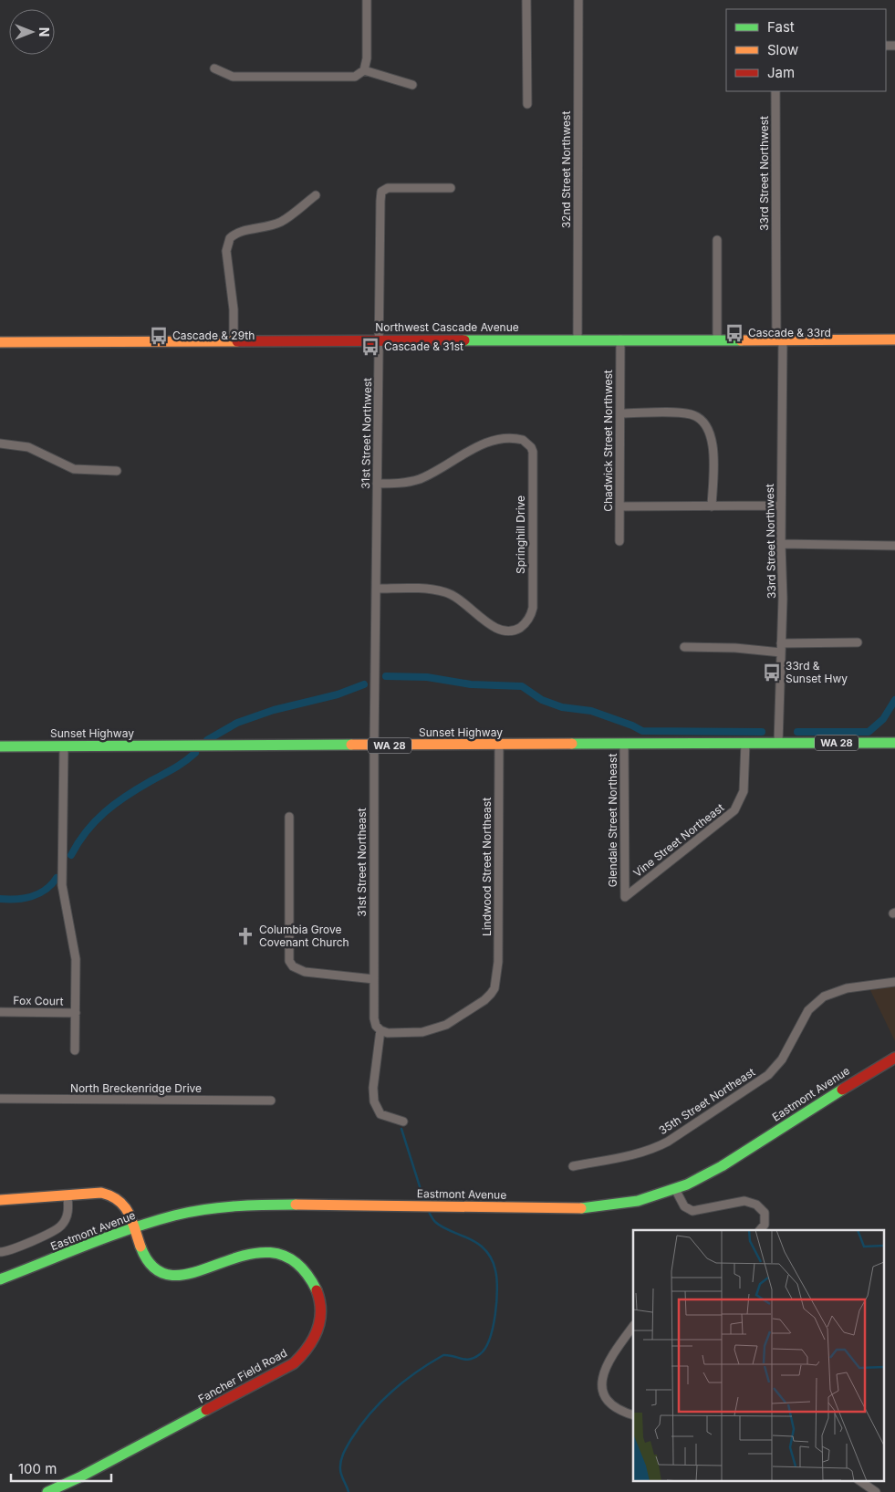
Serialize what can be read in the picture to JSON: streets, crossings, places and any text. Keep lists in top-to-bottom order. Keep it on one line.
{"streets":{"main road":["Northwest Cascade Avenue","Sunset Highway","WA 28","Eastmont Avenue","Fancher Field Road"],"street":["32nd Street Northwest","33rd Street Northwest","31st Street Northwest","Chadwick Street Northwest","Springhill Drive","Glendale Street Northeast","Vine Street Northeast","31st Street Northeast","Lindwood Street Northeast","Fox Court","North Breckenridge Drive","35th Street Northeast"]},"crossings":[["32nd Street Northwest","Northwest Cascade Avenue"],["33rd Street Northwest","Northwest Cascade Avenue"],["33rd Street Northwest","Sunset Highway"],["Northwest Cascade Avenue","31st Street Northwest"],["Northwest Cascade Avenue","Chadwick Street Northwest"],["31st Street Northwest","Springhill Drive"],["31st Street Northwest","Sunset Highway"],["31st Street Northwest","31st Street Northeast"],["Sunset Highway","Glendale Street Northeast"],["Sunset Highway","Vine Street Northeast"],["Sunset Highway","31st Street Northeast"],["Sunset Highway","Lindwood Street Northeast"],["Glendale Street Northeast","Vine Street Northeast"],["Eastmont Avenue","Fancher Field Road"]],"places":{"bus stop":["Cascade & 33rd","Cascade & 29th","Cascade & 31st","33rd & Sunset Hwy"],"church":["Columbia Grove Covenant Church"]},"legend":["Fast","Slow","Jam"],"scale_bar":"100 m","north":"right"}
